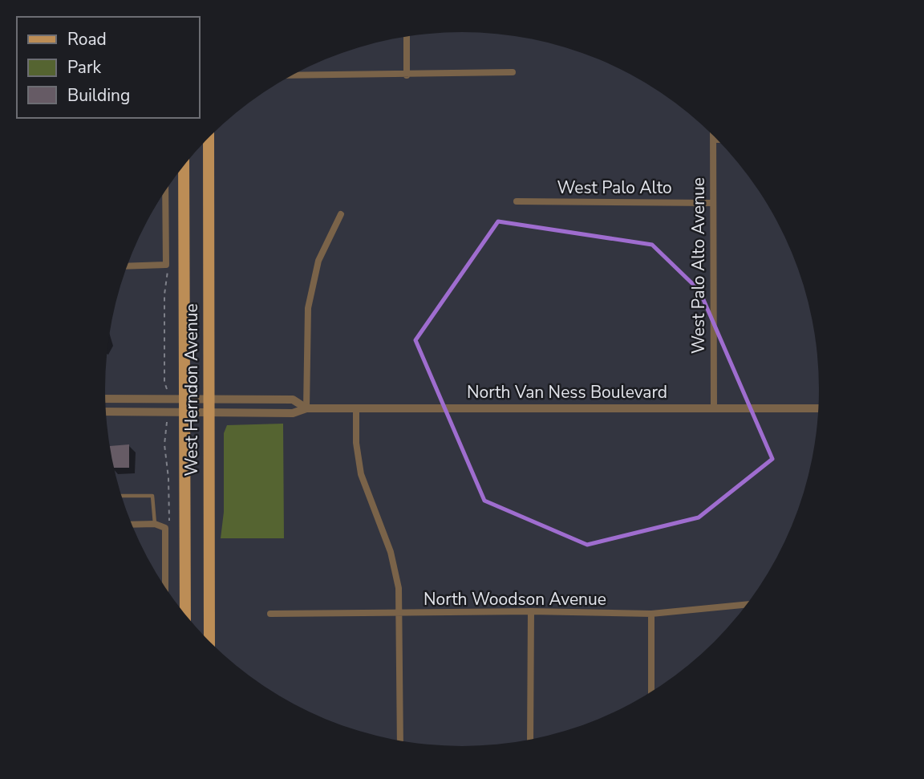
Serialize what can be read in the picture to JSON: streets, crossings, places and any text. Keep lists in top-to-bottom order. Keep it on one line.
{"streets":{"main road":["West Herndon Avenue"],"street":["West Palo Alto","West Palo Alto Avenue","North Van Ness Boulevard","North Woodson Avenue"]},"crossings":[["West Palo Alto","West Palo Alto Avenue"],["West Palo Alto Avenue","North Van Ness Boulevard"],["West Herndon Avenue","North Van Ness Boulevard"]],"legend":["Road","Park","Building"]}
